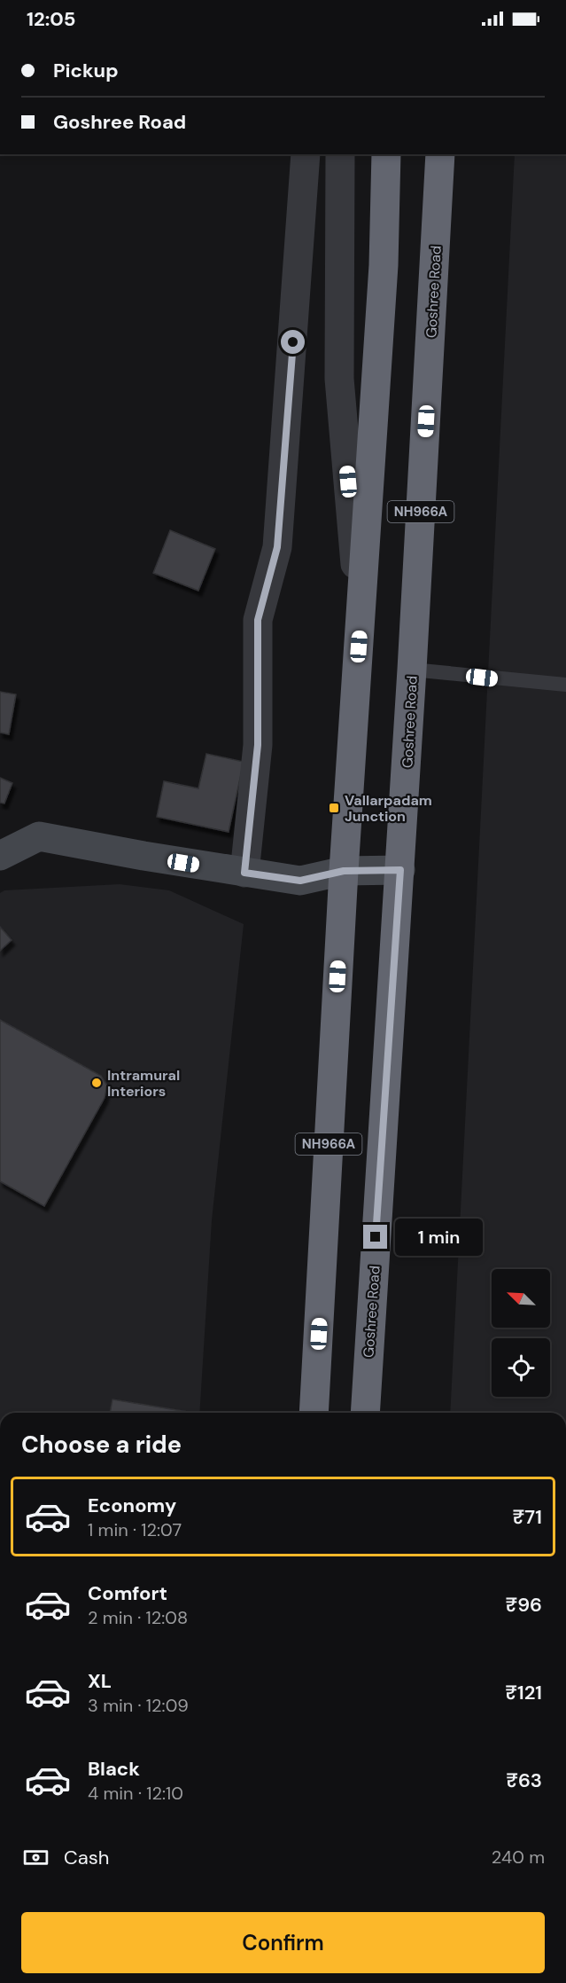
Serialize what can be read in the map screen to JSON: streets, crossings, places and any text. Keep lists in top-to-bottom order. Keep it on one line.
{"streets":{"highway":["Goshree Road","NH966A"]},"places":{"transit":["Vallarpadam Junction"],"other":["Intramural Interiors"]},"north":"top left","page":{"status":"12:05","banner":["Pickup","Goshree Road"],"bubble":"1 min","heading":"Choose a ride","list":[{"name":"Economy","note":"1 min · 12:07","value":"₹71"},{"name":"Comfort","note":"2 min · 12:08","value":"₹96"},{"name":"XL","note":"3 min · 12:09","value":"₹121"},{"name":"Black","note":"4 min · 12:10","value":"₹63"}],"pay":["Cash","240 m"],"buttons":"Confirm"}}
